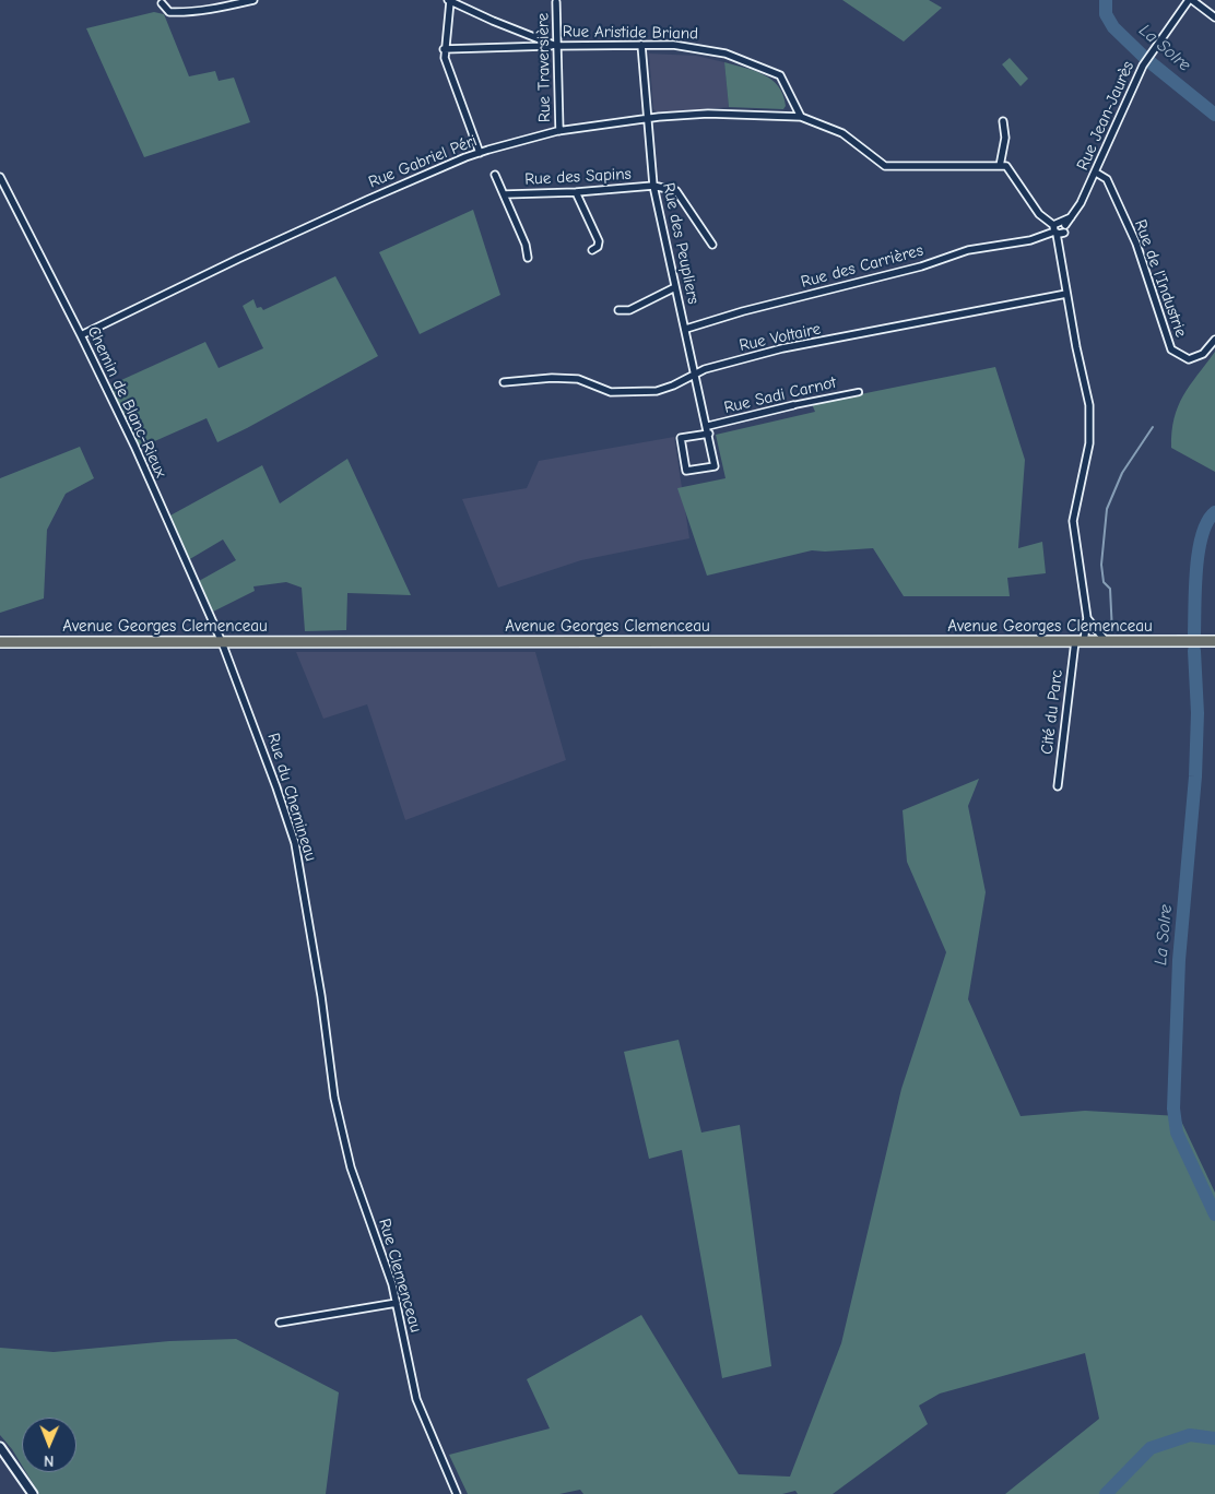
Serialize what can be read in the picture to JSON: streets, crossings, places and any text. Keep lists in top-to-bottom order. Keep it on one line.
{"streets":{"main road":["Avenue Georges Clemenceau"],"street":["Rue Aristide Briand","Rue Traversière","Rue Jean-Jaurès","Rue Gabriel Péri","Rue des Sapins","Rue des Peupliers","Rue des Carrières","Rue de l'Industrie","Rue Voltaire","Rue Sadi Carnot","Chemin de Blanc-Rieux","Cité du Parc","Rue du Chemineau","Rue Clemenceau"]},"crossings":[["Rue Aristide Briand","Rue Traversière"],["Rue Aristide Briand","Rue Gabriel Péri"],["Rue Aristide Briand","Rue des Peupliers"],["Rue Traversière","Rue Gabriel Péri"],["Rue Jean-Jaurès","Rue des Carrières"],["Rue Jean-Jaurès","Rue de l'Industrie"],["Rue Gabriel Péri","Rue des Peupliers"],["Rue Gabriel Péri","Chemin de Blanc-Rieux"],["Rue des Sapins","Rue des Peupliers"],["Rue des Peupliers","Rue des Carrières"],["Rue des Peupliers","Rue Voltaire"],["Rue des Peupliers","Rue Sadi Carnot"],["Chemin de Blanc-Rieux","Avenue Georges Clemenceau"],["Chemin de Blanc-Rieux","Rue du Chemineau"],["Avenue Georges Clemenceau","Cité du Parc"],["Avenue Georges Clemenceau","Rue du Chemineau"],["Rue du Chemineau","Rue Clemenceau"]],"water":["La Solre"],"north":"bottom"}
